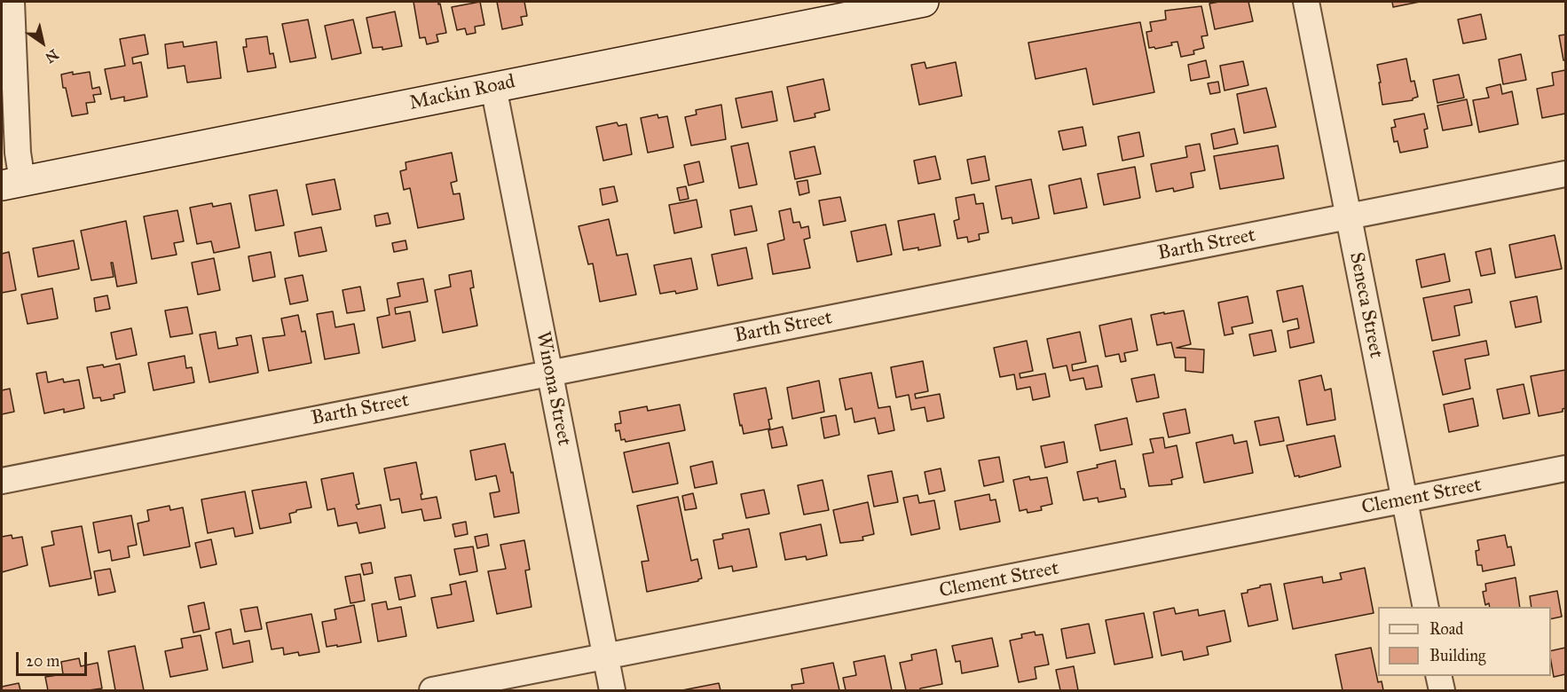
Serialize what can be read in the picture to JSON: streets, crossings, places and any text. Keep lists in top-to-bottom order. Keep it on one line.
{"streets":{"street":["Mackin Road","Barth Street","Seneca Street","Winona Street","Clement Street"]},"crossings":[["Mackin Road","Winona Street"],["Barth Street","Seneca Street"],["Barth Street","Winona Street"],["Seneca Street","Clement Street"],["Winona Street","Clement Street"]],"legend":["Road","Building"],"scale_bar":"20 m","north":"bottom right"}
